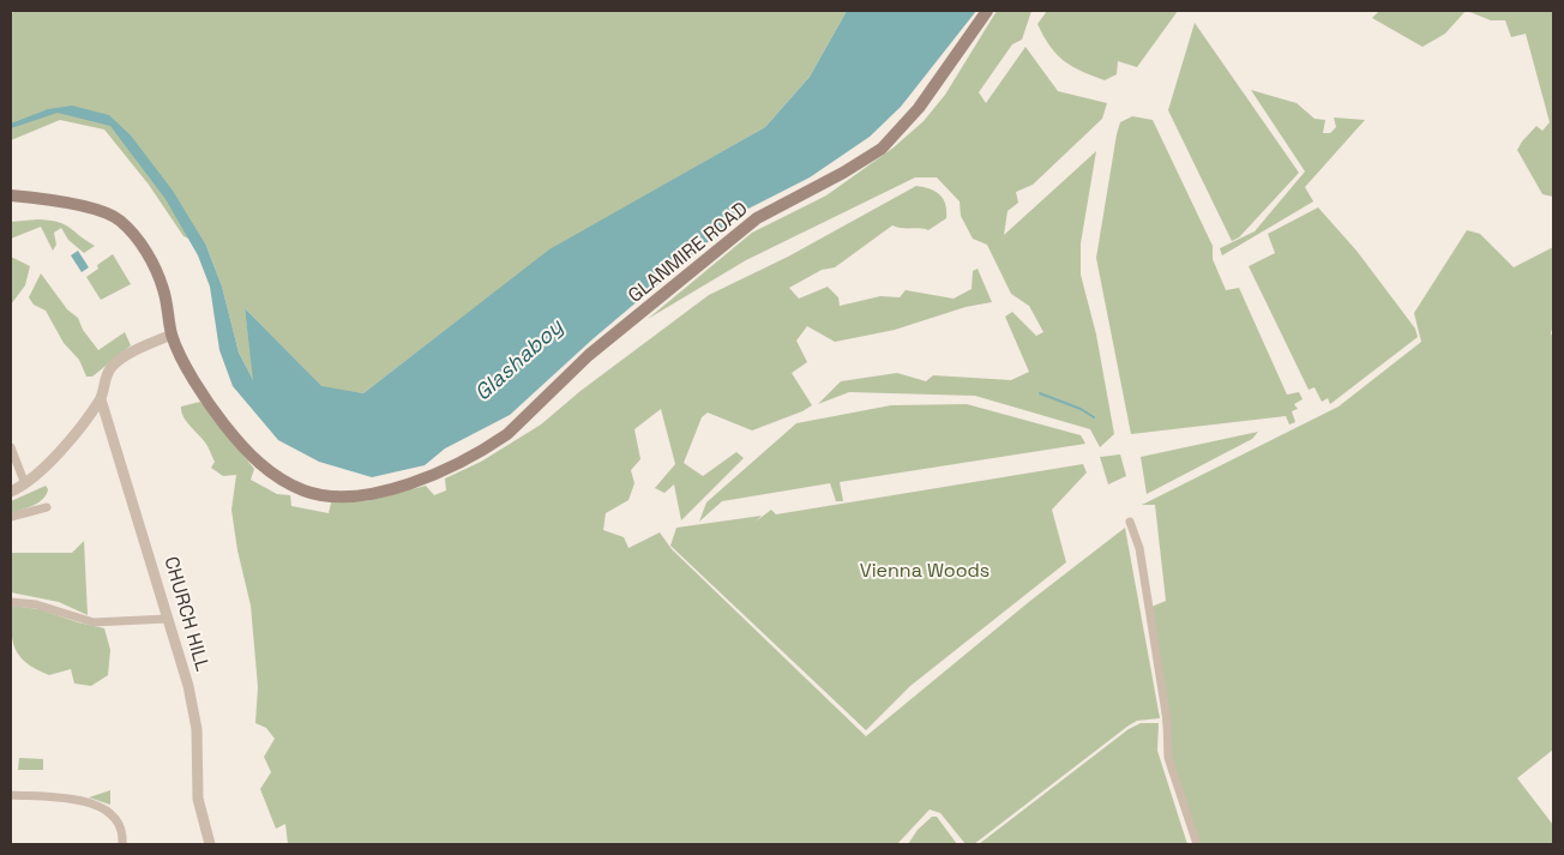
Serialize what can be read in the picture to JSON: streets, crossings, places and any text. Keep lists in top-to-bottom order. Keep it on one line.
{"streets":{"main road":["GLANMIRE ROAD"],"street":["CHURCH HILL"]},"water":["Glashaboy"],"parks":["Vienna Woods"]}
